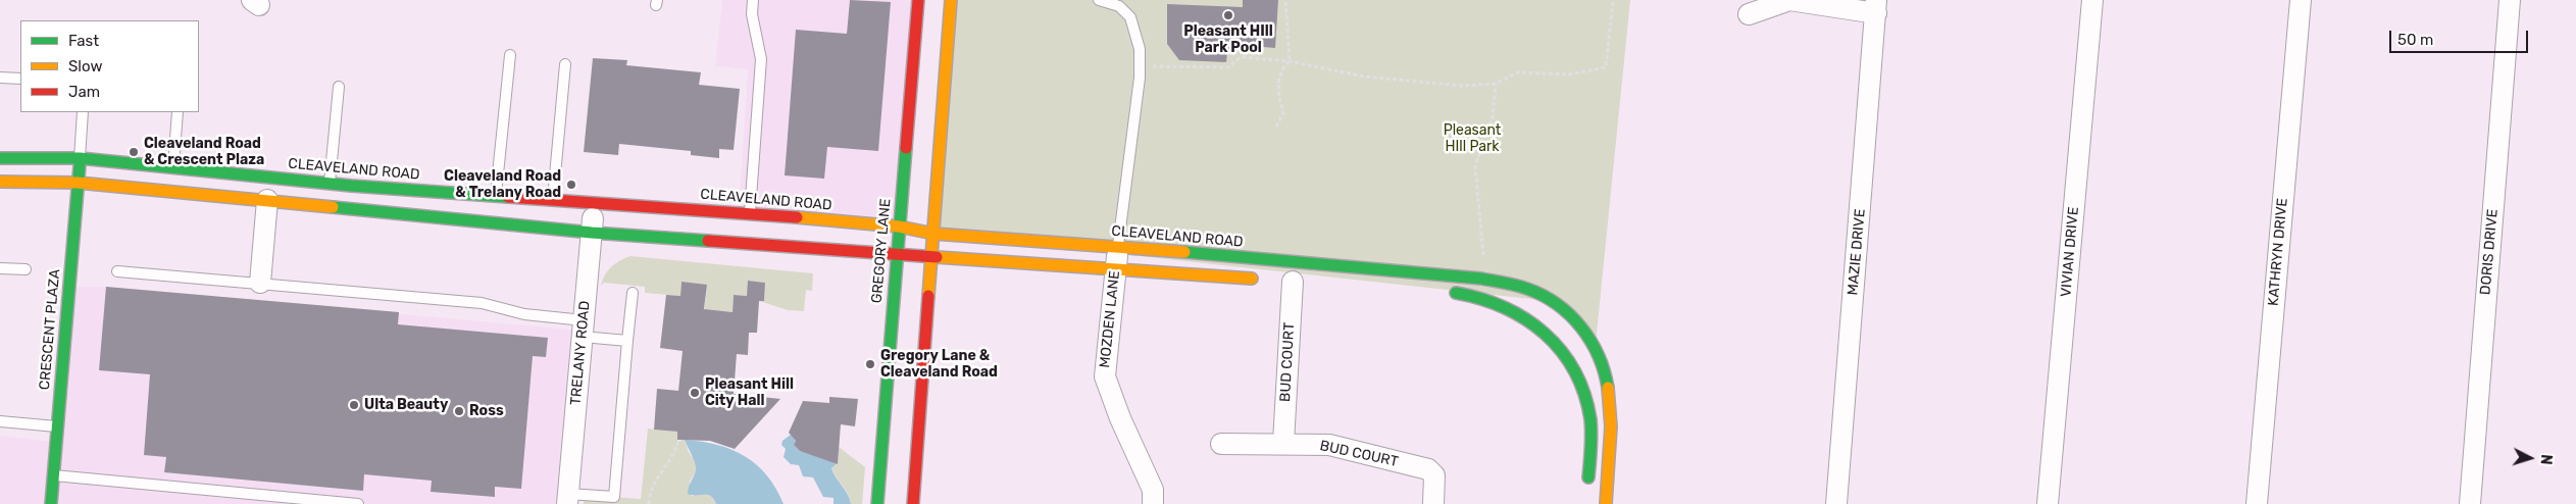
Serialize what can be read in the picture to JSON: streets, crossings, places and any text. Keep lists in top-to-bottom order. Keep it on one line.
{"streets":{"street":["CLEAVELAND ROAD","GREGORY LANE","MAZIE DRIVE","VIVIAN DRIVE","KATHRYN DRIVE","DORIS DRIVE","MOZDEN LANE","CRESCENT PLAZA","TRELANY ROAD","BUD COURT"]},"crossings":[["CLEAVELAND ROAD","GREGORY LANE"],["CLEAVELAND ROAD","MOZDEN LANE"],["CLEAVELAND ROAD","CRESCENT PLAZA"],["CLEAVELAND ROAD","TRELANY ROAD"]],"parks":["Pleasant HIll Park"],"places":["Pleasant HIll Park Pool","Cleaveland Road & Crescent Plaza","Cleaveland Road & Trelany Road","Gregory Lane & Cleaveland Road","Pleasant Hill City Hall","Ulta Beauty","Ross"],"legend":["Fast","Slow","Jam"],"scale_bar":"50 m","north":"right"}
